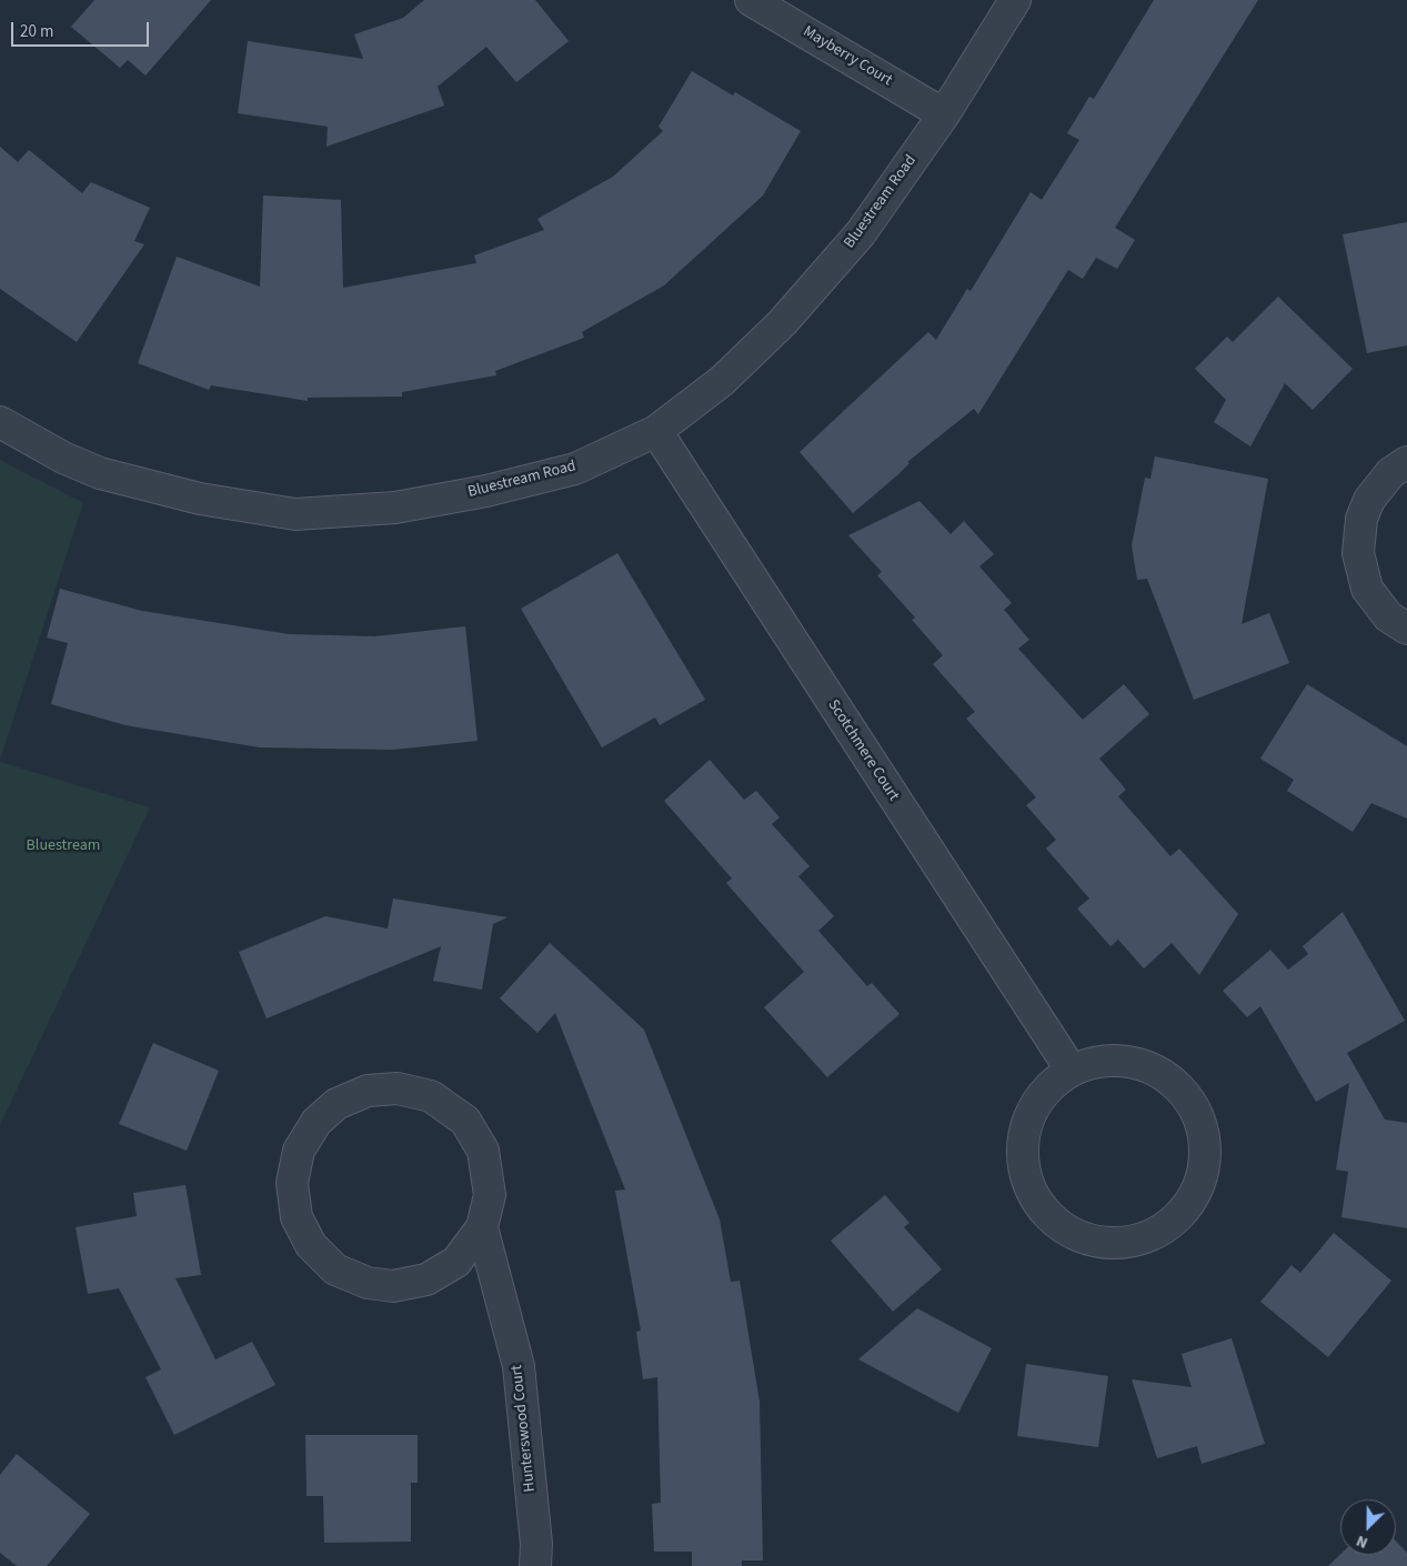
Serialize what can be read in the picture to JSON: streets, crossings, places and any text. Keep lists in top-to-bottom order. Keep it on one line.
{"streets":{"street":["Mayberry Court","Bluestream Road","Scotchmere Court","Hunterswood Court"]},"crossings":[["Mayberry Court","Bluestream Road"],["Bluestream Road","Scotchmere Court"]],"parks":["Bluestream"],"scale_bar":"20 m","north":"bottom left"}
